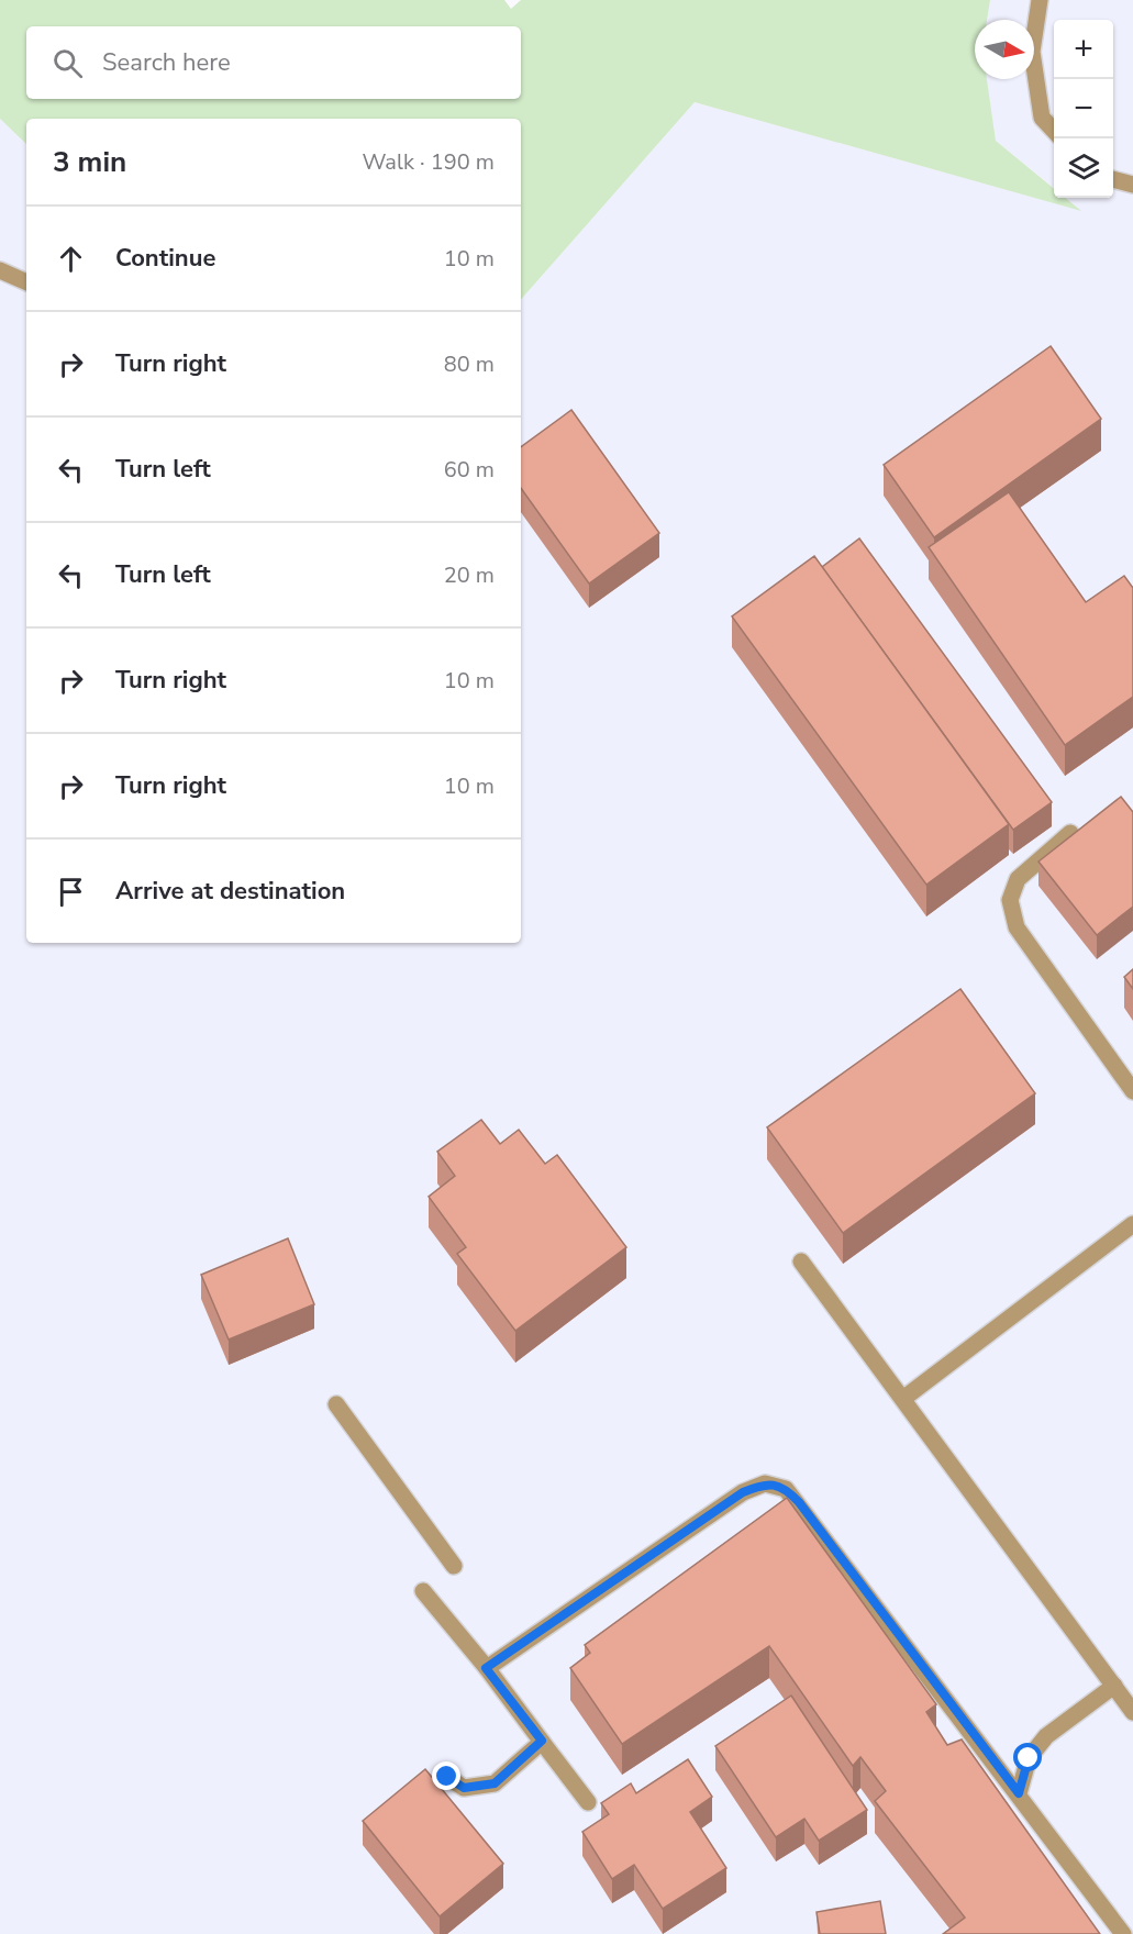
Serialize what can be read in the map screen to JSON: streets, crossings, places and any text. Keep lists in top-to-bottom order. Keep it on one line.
{"north":"right","page":{"map_buttons":["+","−"],"search":"Search here","heading":["3 min","Walk · 190 m"],"list":[["Continue","10 m"],["Turn right","80 m"],["Turn left","60 m"],["Turn left","20 m"],["Turn right","10 m"],["Turn right","10 m"],"Arrive at destination"]}}
